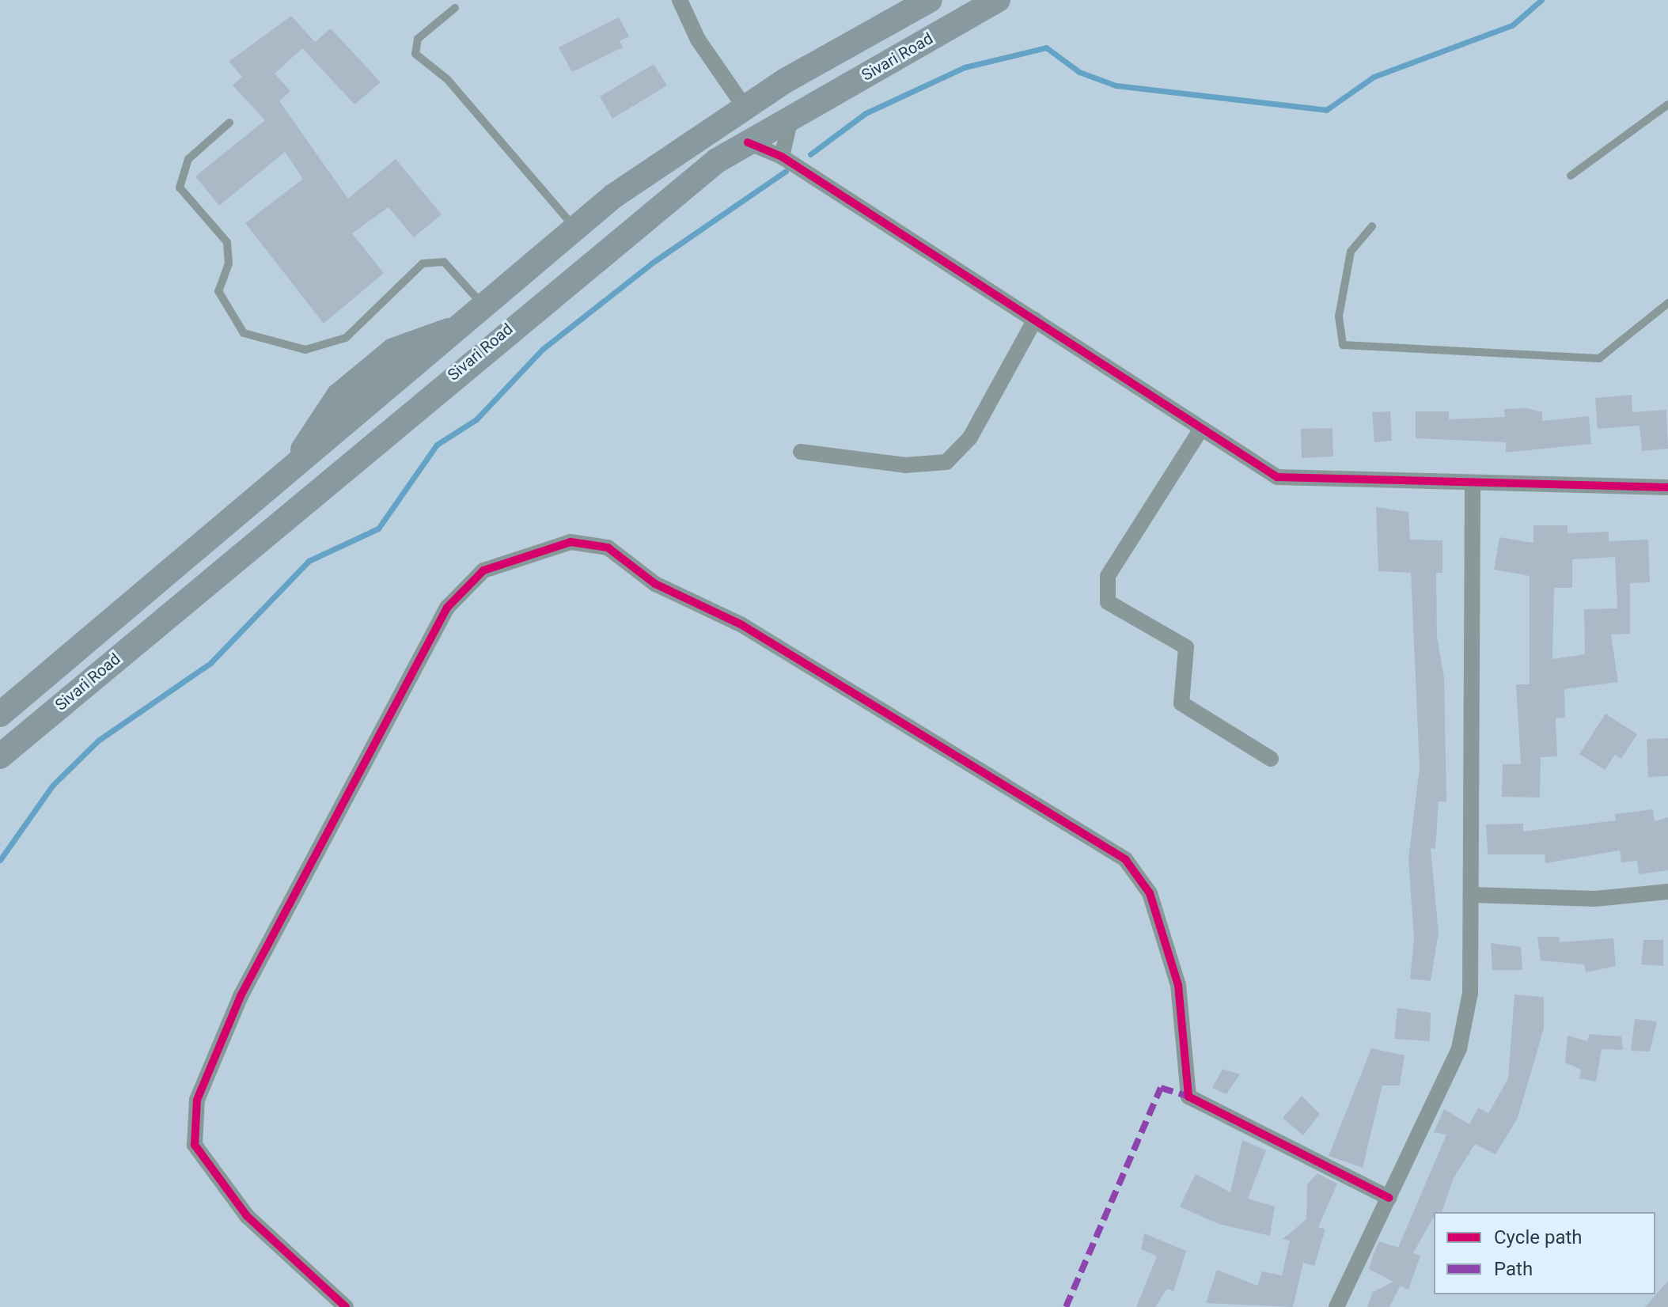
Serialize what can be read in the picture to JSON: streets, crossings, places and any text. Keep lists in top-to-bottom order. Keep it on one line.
{"streets":{"main road":["Sivari Road"]},"legend":["Cycle path","Path"]}
